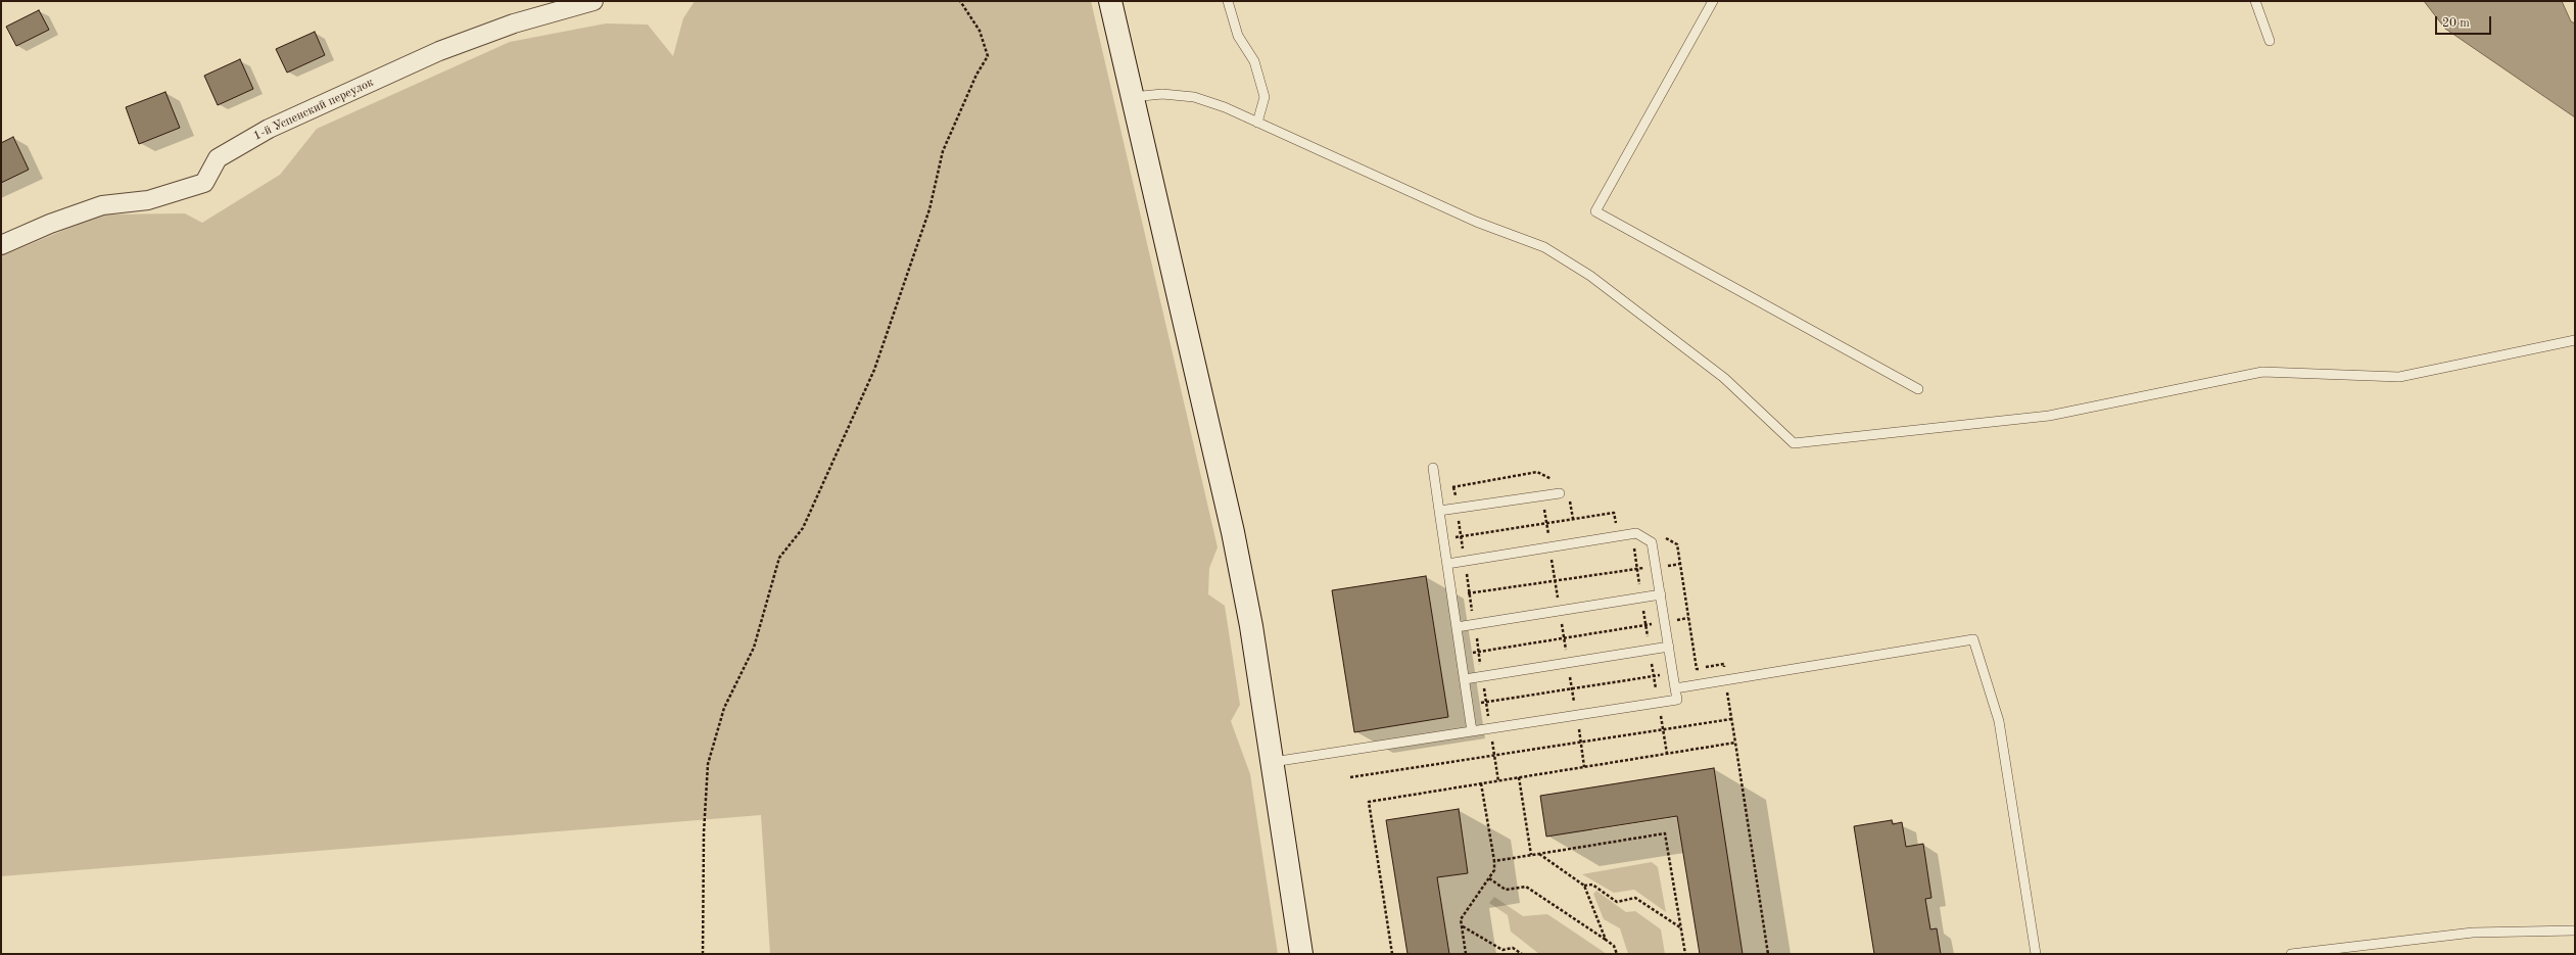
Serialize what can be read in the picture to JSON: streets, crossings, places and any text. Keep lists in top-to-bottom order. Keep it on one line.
{"streets":{"street":["1-й Успенский переулок"]},"scale_bar":"20 m"}
